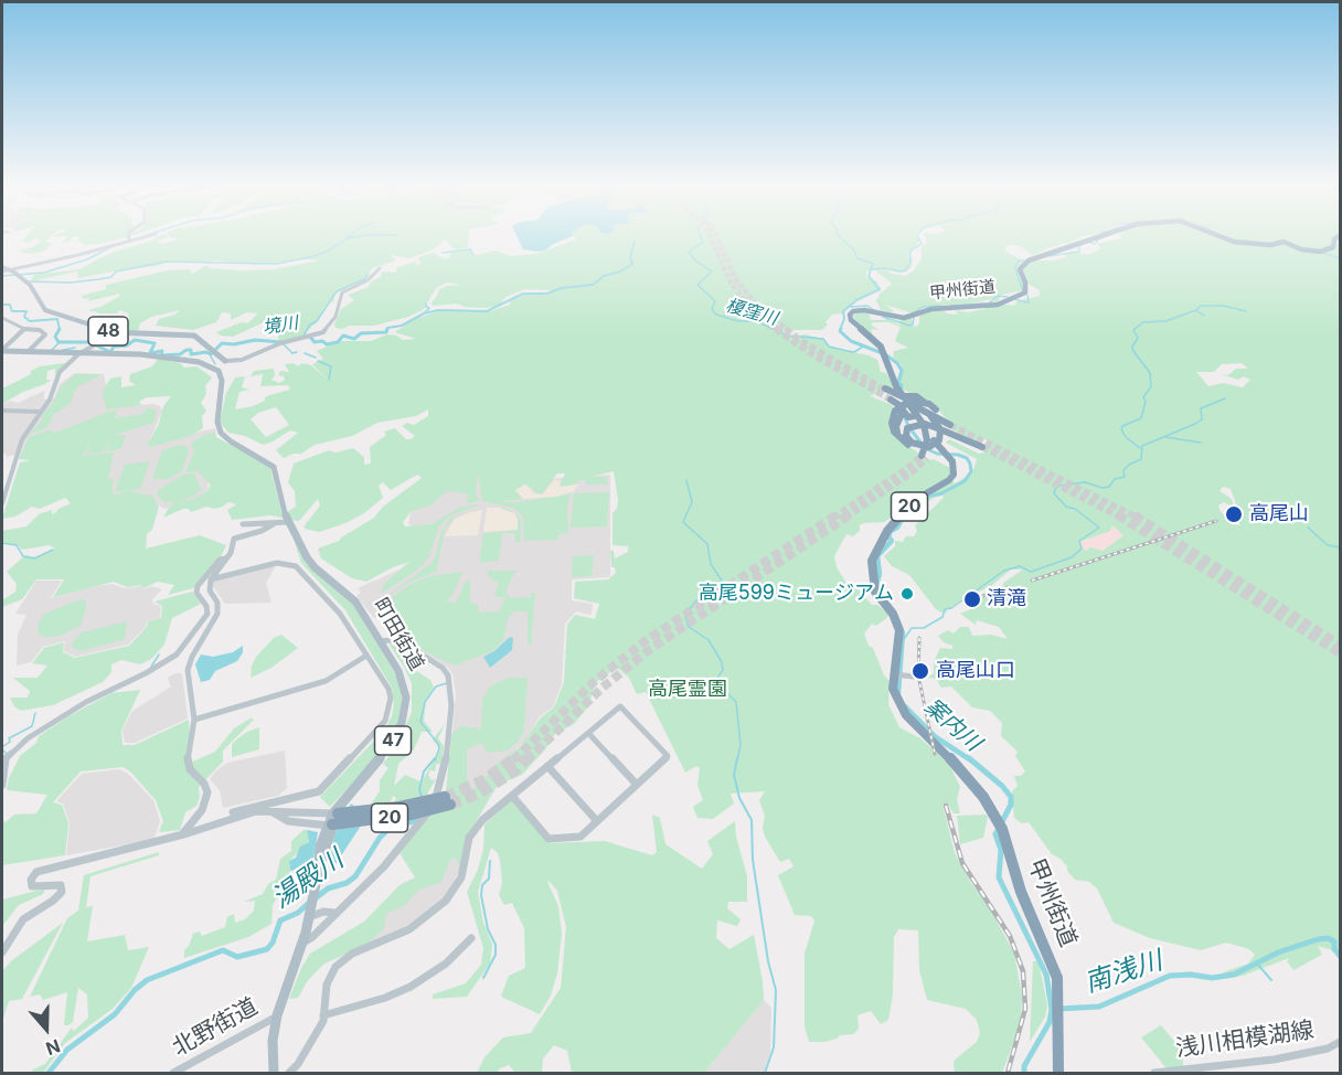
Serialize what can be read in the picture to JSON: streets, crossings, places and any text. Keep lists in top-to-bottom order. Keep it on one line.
{"streets":{"highway":["甲州街道","20"],"main road":["48","町田街道","47"],"street":["北野街道","浅川相模湖線"]},"crossings":[["20","町田街道"],["町田街道","北野街道"]],"water":["榎窪川","境川","案内川","湯殿川","南浅川"],"parks":["高尾霊園"],"places":["高尾山","高尾599ミュージアム","清滝","高尾山口"],"north":"bottom"}
